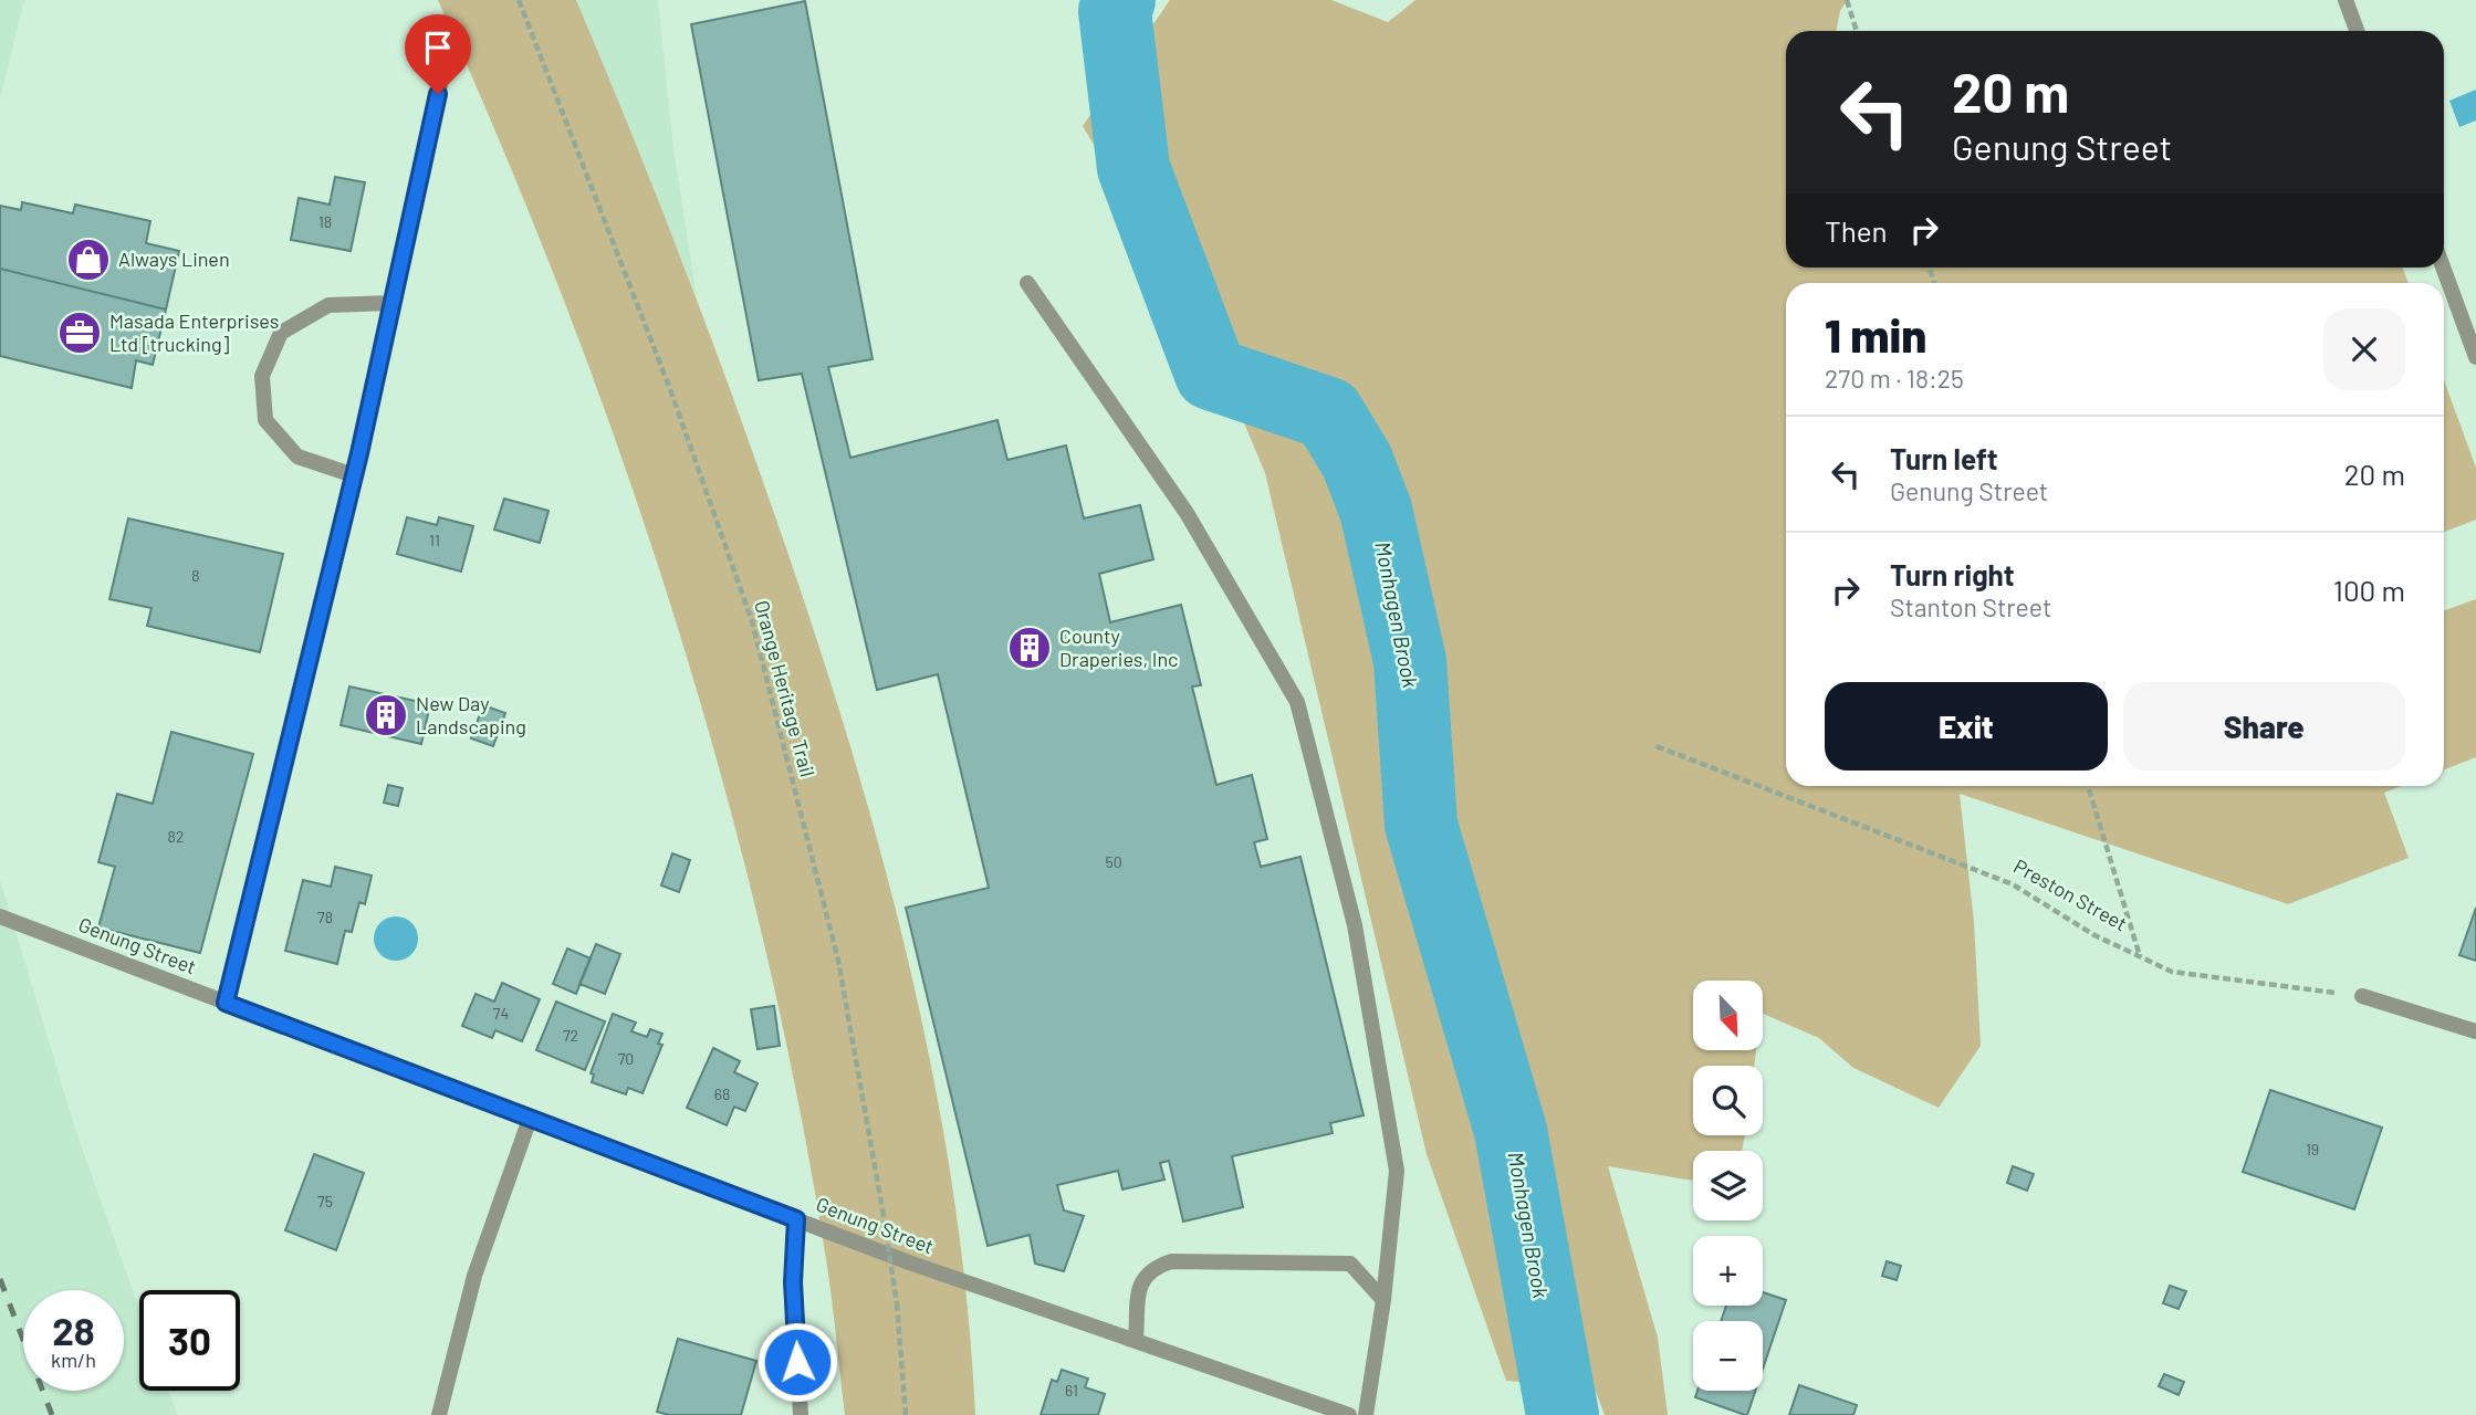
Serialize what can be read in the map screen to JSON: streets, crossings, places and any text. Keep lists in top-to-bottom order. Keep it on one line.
{"streets":{"street":["Genung Street"],"path":["Orange Heritage Trail","Preston Street"]},"water":["Monhagen Brook"],"places":{"shop":["Always Linen"],"office":["Masada Enterprises Ltd [trucking]"],"building":["County Draperies, Inc","New Day Landscaping"]},"house_numbers":["18","11","8","82","50","78","74","72","70","68","19","75","61"],"north":"bottom right","page":{"turn":["20 m","Genung Street"],"then":"Then","heading":["1 min","270 m · 18:25"],"list":[{"name":"Turn left","note":"Genung Street","value":"20 m"},{"name":"Turn right","note":"Stanton Street","value":"100 m"}],"buttons":["Exit","Share"],"map_buttons":["+","−"],"speed":"28 km/h","limit":"30"}}
